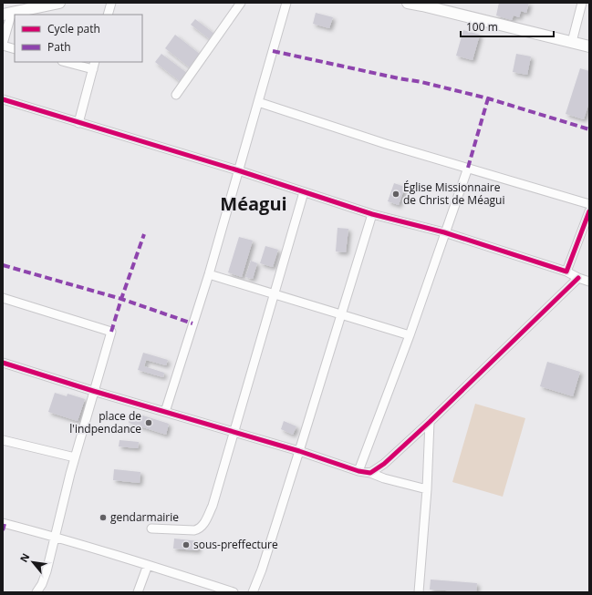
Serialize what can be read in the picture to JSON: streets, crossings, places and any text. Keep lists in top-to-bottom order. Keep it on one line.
{"districts":["Méagui"],"places":["Église Missionnaire de Christ de Méagui","place de l'indpendance","gendarmairie","sous-preffecture"],"legend":["Cycle path","Path"],"scale_bar":"100 m","north":"top left"}
